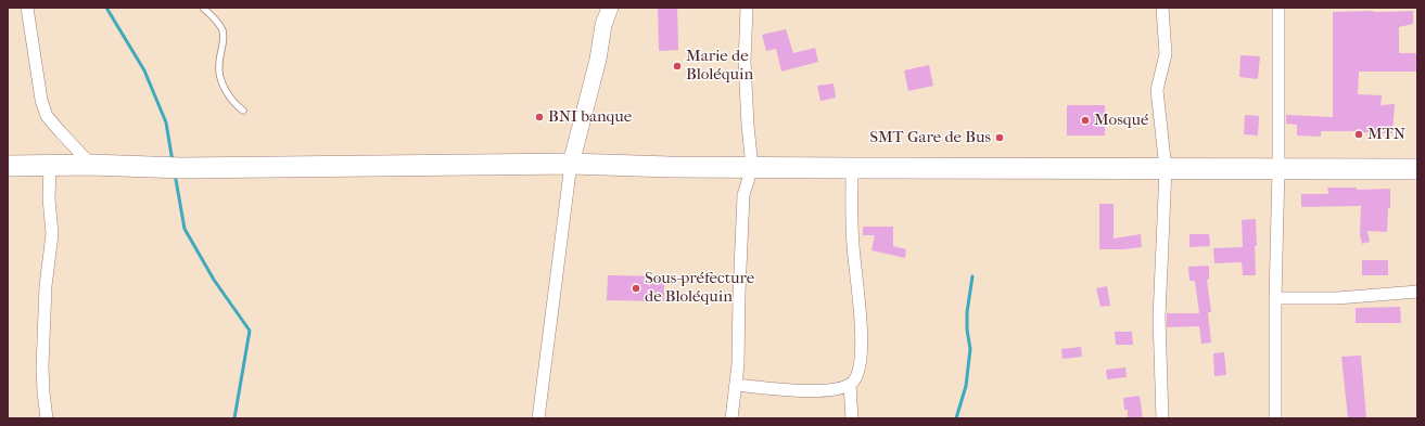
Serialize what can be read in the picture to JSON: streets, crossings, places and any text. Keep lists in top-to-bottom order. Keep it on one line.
{"places":["Marie de Bloléquin","BNI banque","Mosqué","MTN","SMT Gare de Bus","Sous-préfecture de Bloléquin"]}
